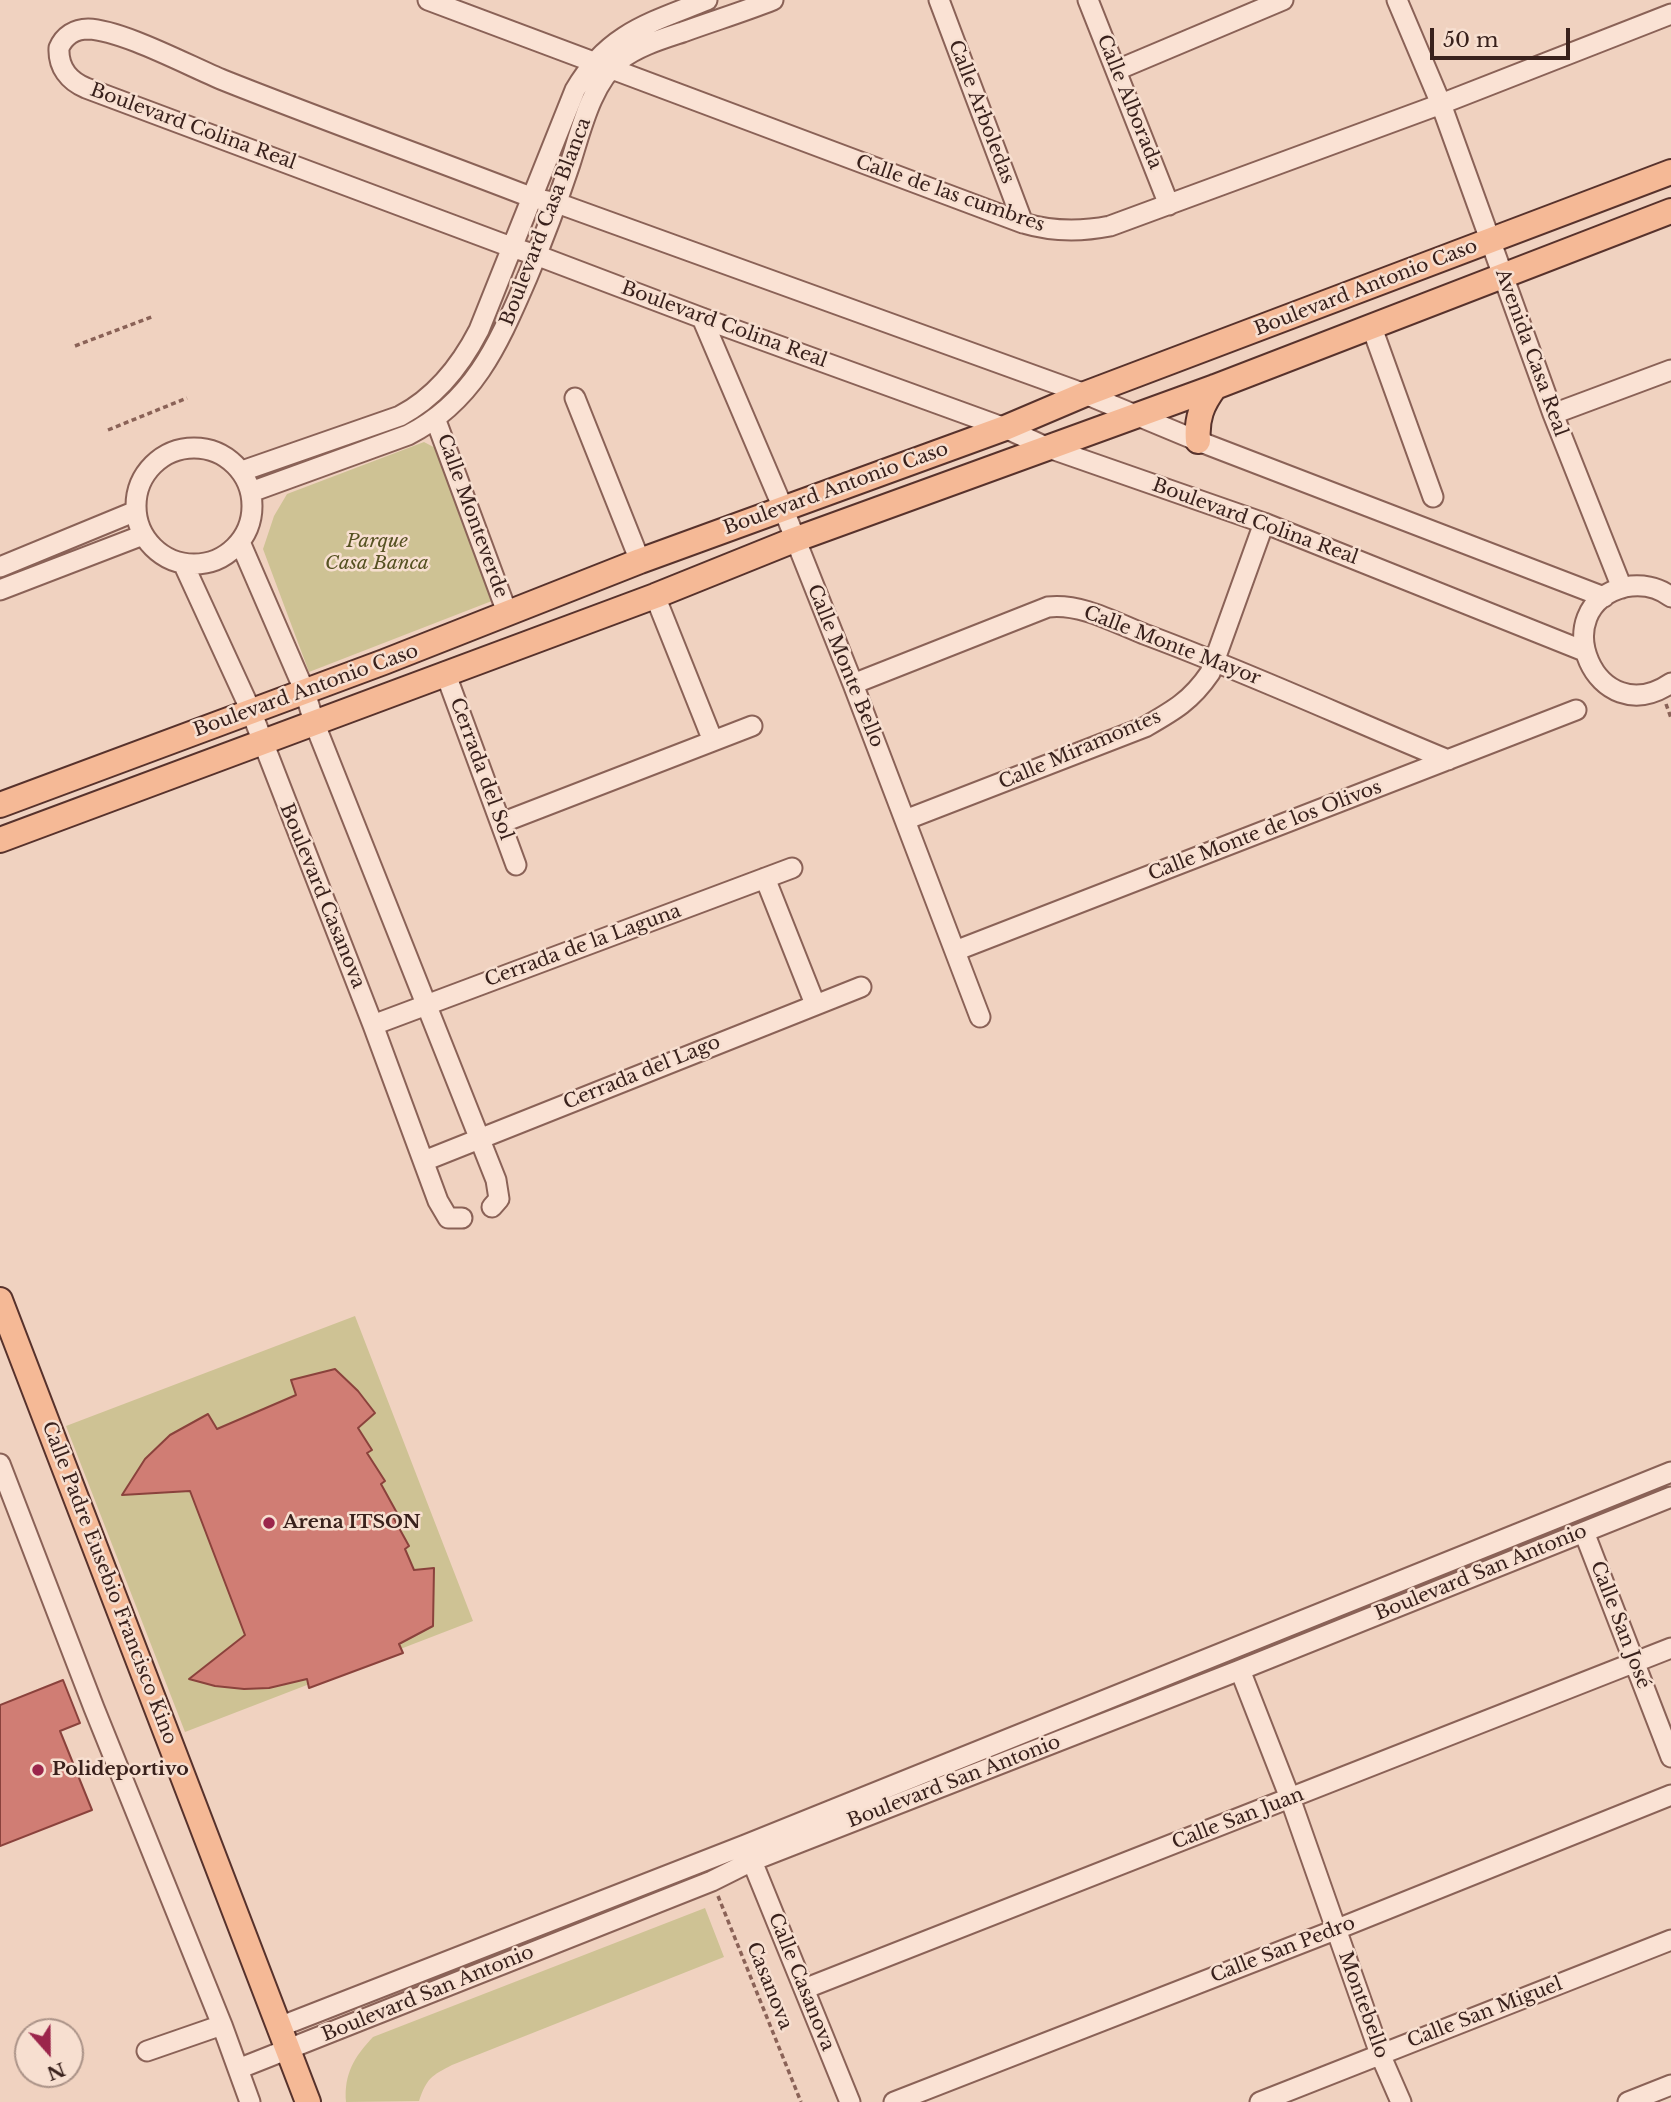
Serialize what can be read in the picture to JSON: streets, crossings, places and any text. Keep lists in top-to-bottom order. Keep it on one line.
{"streets":{"main road":["Boulevard Antonio Caso","Calle Padre Eusebio Francisco Kino"],"street":["Calle Alborada","Calle Arboledas","Boulevard Colina Real","Calle de las cumbres","Boulevard Casa Blanca","Avenida Casa Real","Calle Monteverde","Calle Monte Mayor","Calle Monte Bello","Calle Miramontes","Cerrada del Sol","Calle Monte de los Olivos","Boulevard Casanova","Cerrada de la Laguna","Cerrada del Lago","Boulevard San Antonio","Calle San José","Calle San Juan","Calle San Pedro","Calle Casanova","Montebello","Calle San Miguel"],"path":["Casanova"]},"crossings":[["Calle Alborada","Calle de las cumbres"],["Calle Arboledas","Calle de las cumbres"],["Boulevard Colina Real","Boulevard Casa Blanca"],["Boulevard Colina Real","Boulevard Antonio Caso"],["Boulevard Colina Real","Avenida Casa Real"],["Boulevard Colina Real","Calle Monte Bello"],["Boulevard Colina Real","Calle Miramontes"],["Calle de las cumbres","Boulevard Casa Blanca"],["Calle de las cumbres","Avenida Casa Real"],["Boulevard Casa Blanca","Calle Monteverde"],["Boulevard Casa Blanca","Boulevard Casanova"],["Boulevard Antonio Caso","Avenida Casa Real"],["Boulevard Antonio Caso","Calle Monteverde"],["Boulevard Antonio Caso","Calle Monte Bello"],["Boulevard Antonio Caso","Cerrada del Sol"],["Boulevard Antonio Caso","Boulevard Casanova"],["Calle Monte Mayor","Calle Monte Bello"],["Calle Monte Mayor","Calle Miramontes"],["Calle Monte Mayor","Calle Monte de los Olivos"],["Calle Monte Bello","Calle Miramontes"],["Calle Monte Bello","Calle Monte de los Olivos"],["Boulevard Casanova","Cerrada de la Laguna"],["Boulevard Casanova","Cerrada del Lago"],["Boulevard San Antonio","Calle Padre Eusebio Francisco Kino"],["Boulevard San Antonio","Calle San José"],["Boulevard San Antonio","Calle Casanova"],["Boulevard San Antonio","Casanova"],["Boulevard San Antonio","Montebello"],["Calle San José","Calle San Juan"],["Calle San Juan","Calle Casanova"],["Calle San Juan","Montebello"],["Calle San Pedro","Montebello"],["Montebello","Calle San Miguel"]],"parks":["Parque Casa Banca"],"places":["Arena ITSON","Polideportivo"],"scale_bar":"50 m","north":"bottom"}
